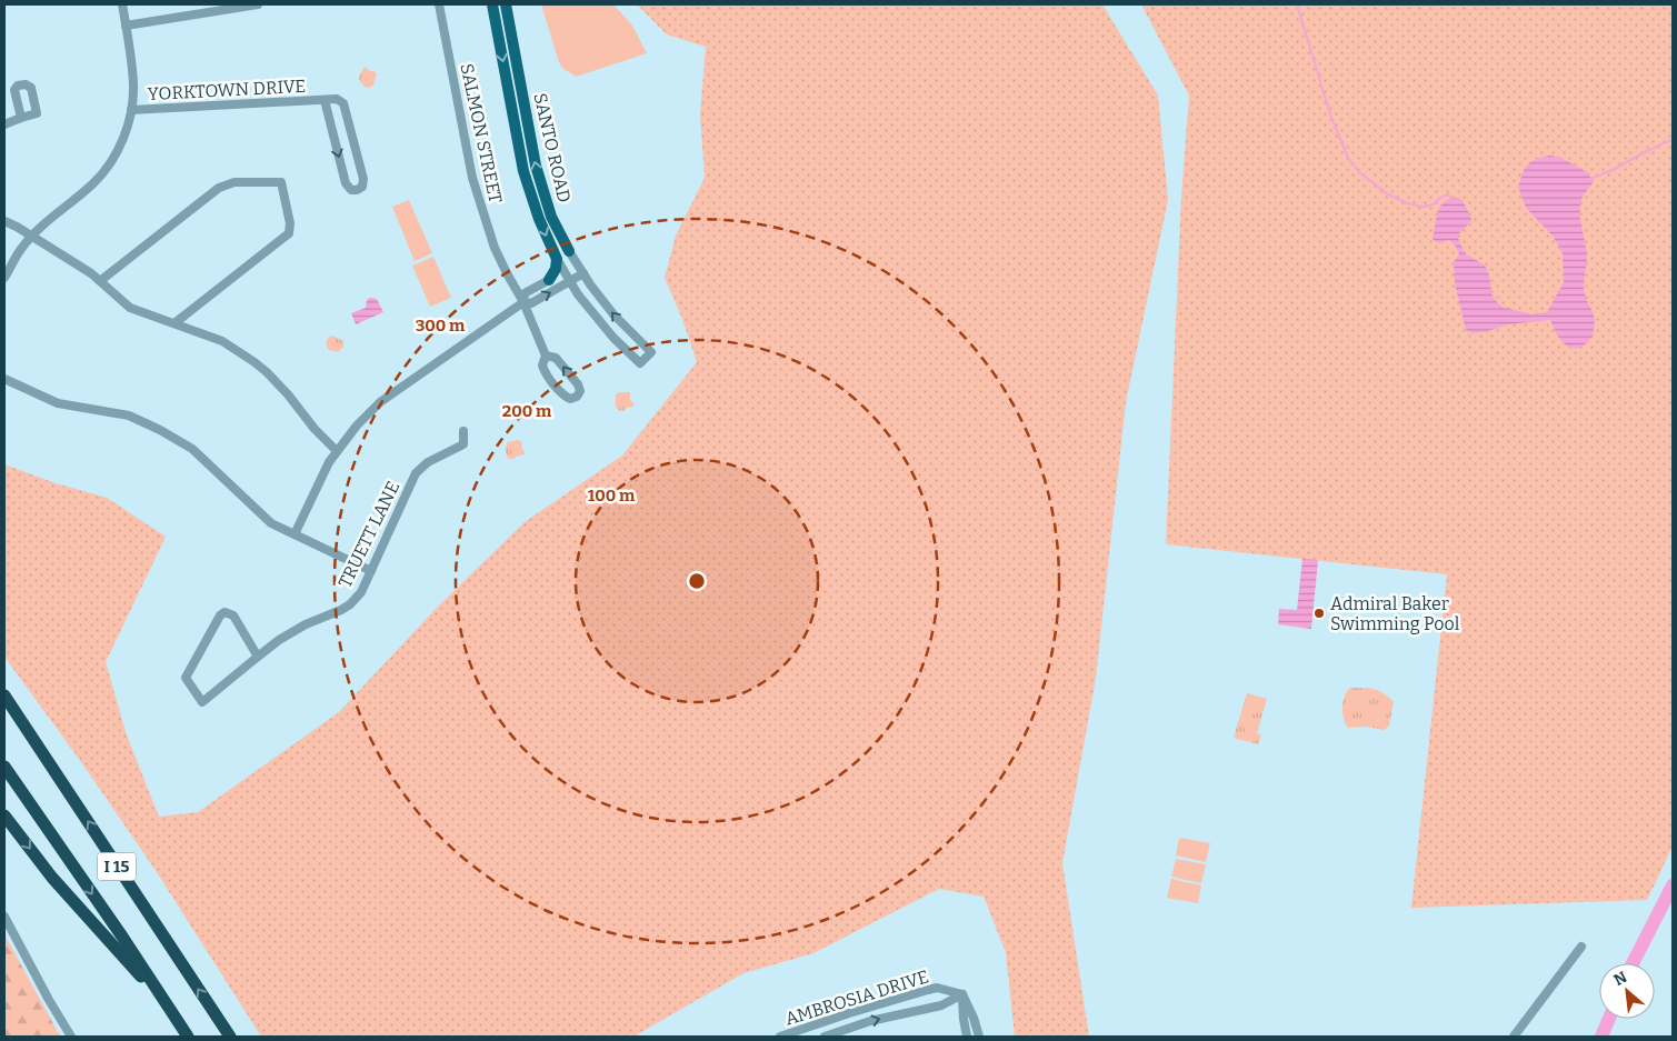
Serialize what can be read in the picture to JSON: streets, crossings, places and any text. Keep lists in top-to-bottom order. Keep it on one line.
{"streets":{"highway":["I 15"],"main road":["SANTO ROAD"],"street":["YORKTOWN DRIVE","SALMON STREET","TRUETT LANE","AMBROSIA DRIVE"]},"places":["Admiral Baker Swimming Pool"],"north":"top left","rings":["300 m","200 m","100 m"]}
